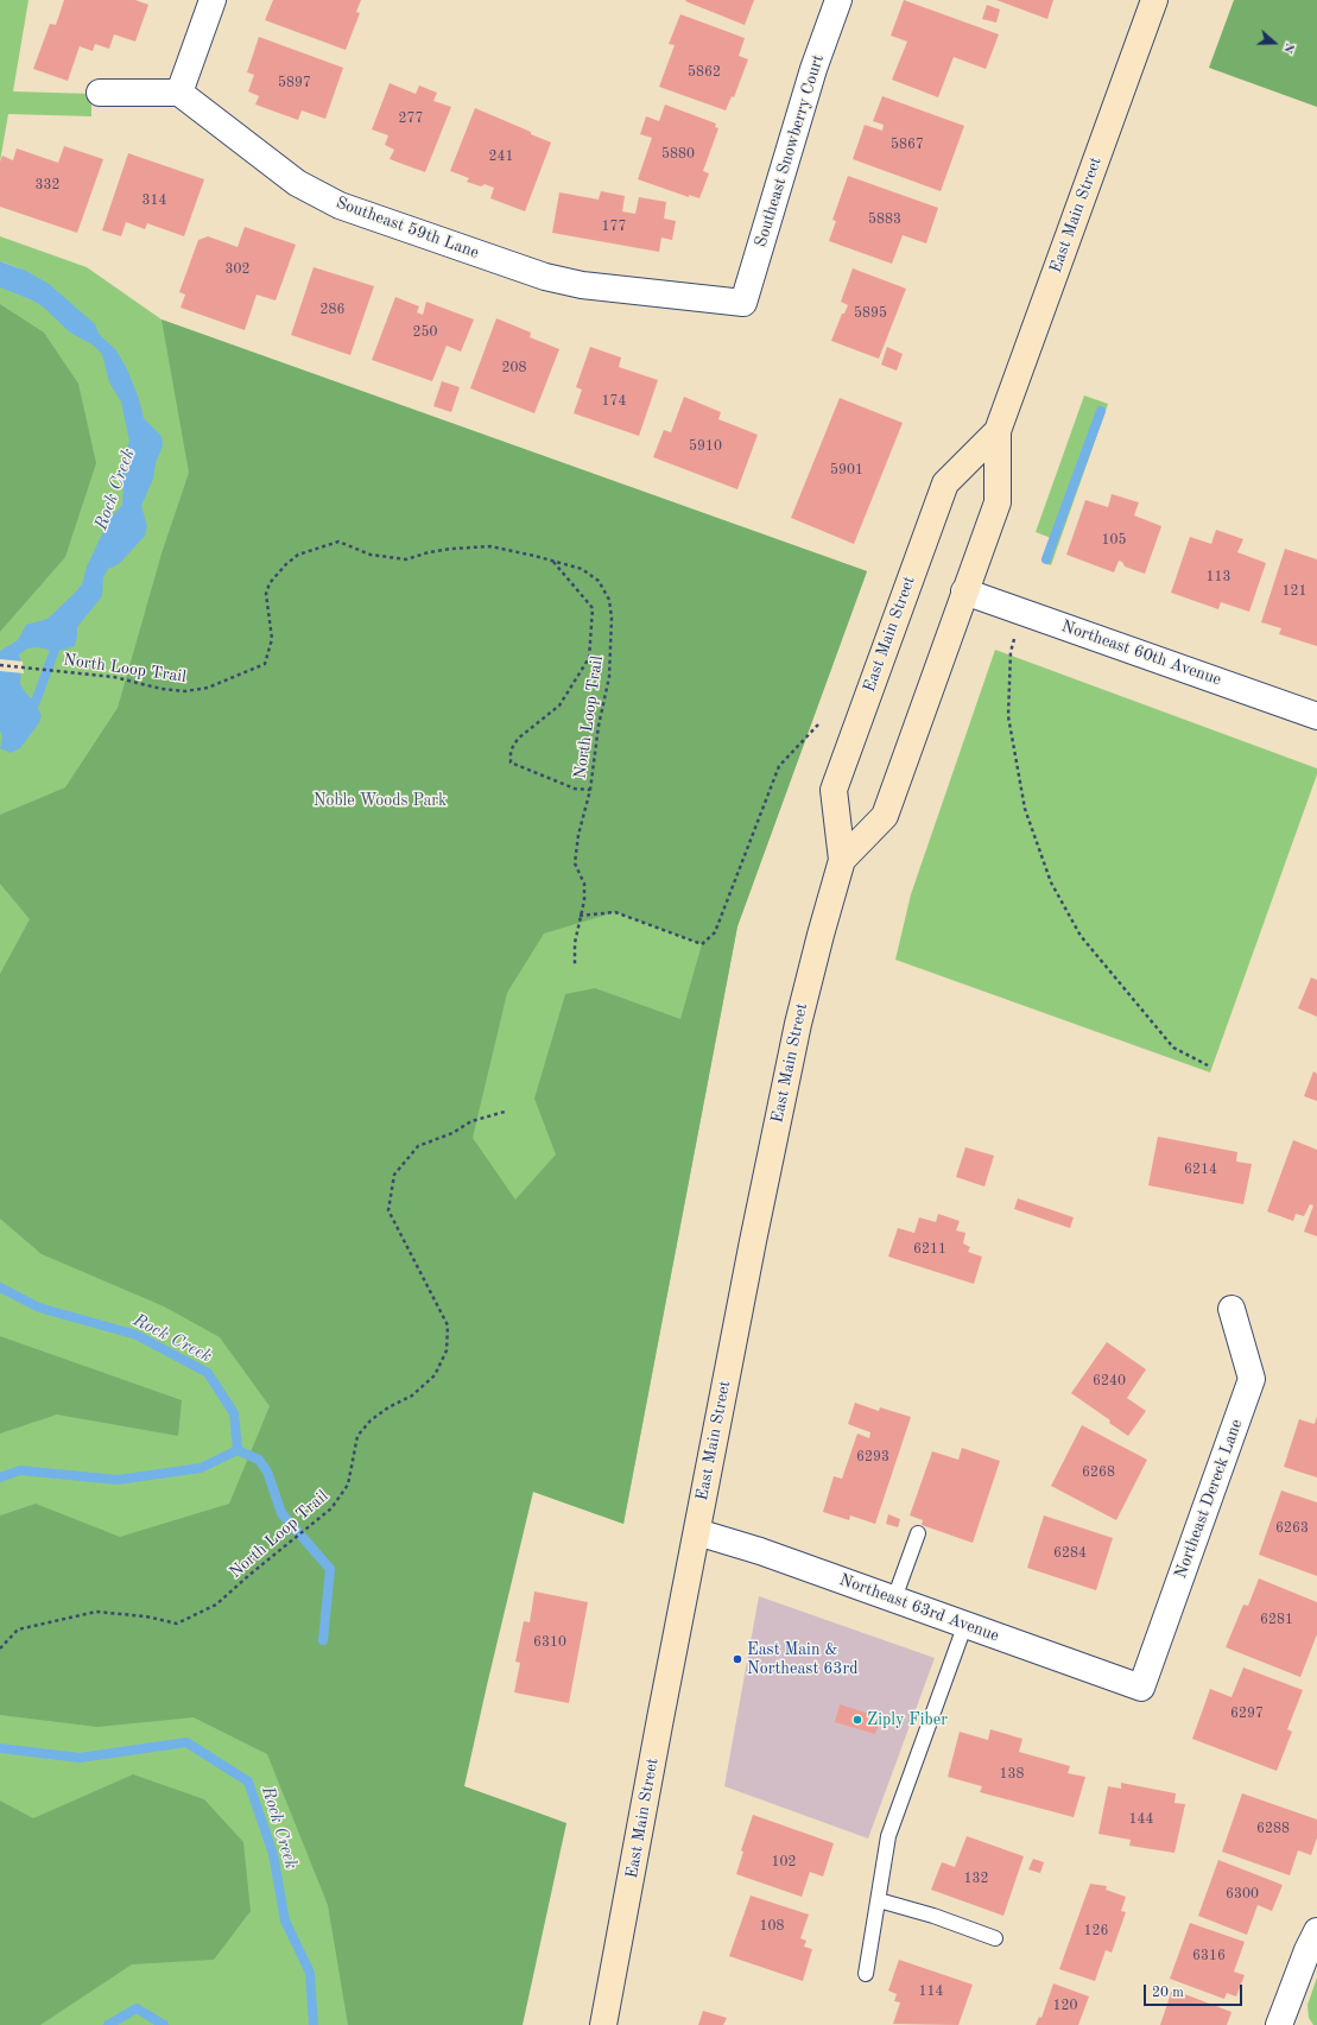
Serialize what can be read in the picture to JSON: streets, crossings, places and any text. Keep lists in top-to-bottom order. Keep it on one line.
{"streets":{"main road":["East Main Street"],"street":["Southeast Snowberry Court","Southeast 59th Lane","Northeast 60th Avenue","Northeast Dereck Lane","Northeast 63rd Avenue"],"path":["North Loop Trail"]},"crossings":[["Southeast Snowberry Court","Southeast 59th Lane"],["East Main Street","Northeast 60th Avenue"],["East Main Street","Northeast 63rd Avenue"],["Northeast Dereck Lane","Northeast 63rd Avenue"]],"water":["Rock Creek"],"parks":["Noble Woods Park"],"places":["East Main & Northeast 63rd","Ziply Fiber"],"house_numbers":["5862","5897","277","5867","5880","241","332","314","5883","177","302","286","5895","250","208","174","5910","5901","105","113","121","6214","6211","6240","6293","6268","6263","6284","6281","6310","6297","138","144","6288","102","132","6300","108","126","6316","114","120"],"scale_bar":"20 m","north":"right"}
